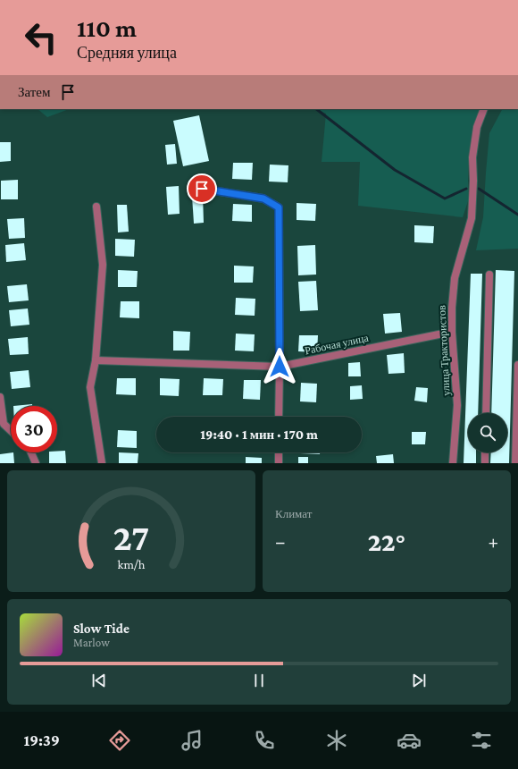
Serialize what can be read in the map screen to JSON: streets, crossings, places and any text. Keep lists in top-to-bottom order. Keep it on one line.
{"streets":{"street":["Рабочая улица","улица Трактористов"]},"crossings":[["Рабочая улица","улица Трактористов"]],"page":{"turn":["110 m","Средняя улица"],"then":"Затем","limit":"30","trip":"19:40 · 1 мин · 170 m","tile":"Климат","heat":["−","22°","+"],"song":["Slow Tide","Marlow"],"tabs":"19:39","gauge":["27","km/h"]}}
